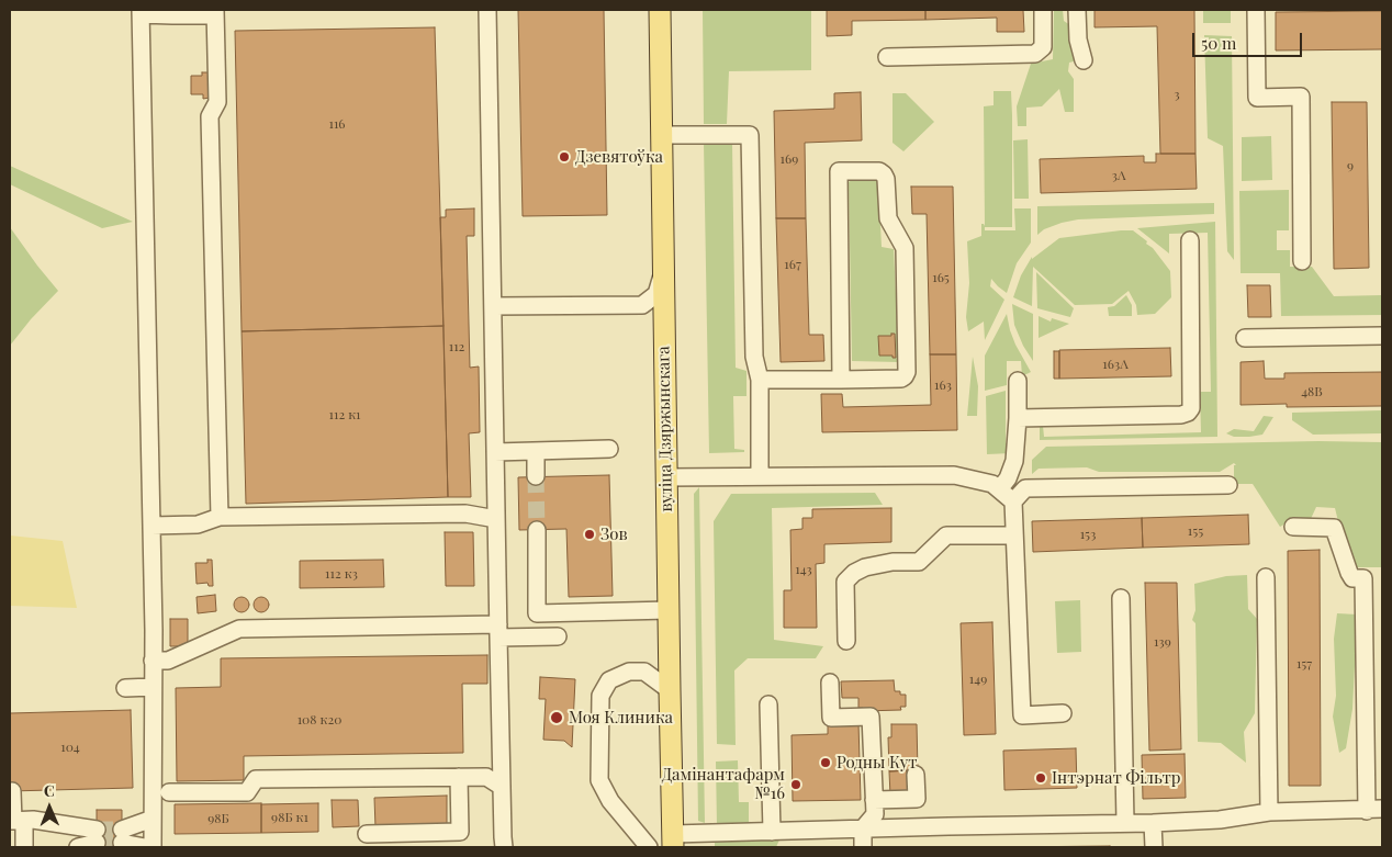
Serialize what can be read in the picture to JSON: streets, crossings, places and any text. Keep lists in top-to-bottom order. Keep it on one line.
{"streets":{"main road":["вуліца Дзяржынскага"]},"places":["Дзевятоўка","Зов","Моя Клиника","Родны Кут","Інтэрнат Фільтр","Дамінантафарм №16"],"house_numbers":["3","116","169","9","3А","167","165","112","163А","163","48В","112 к1","155","153","143","112 к3","139","157","149","108 к20","104","98Б к1","98Б"],"scale_bar":"50 m","north":"top"}
